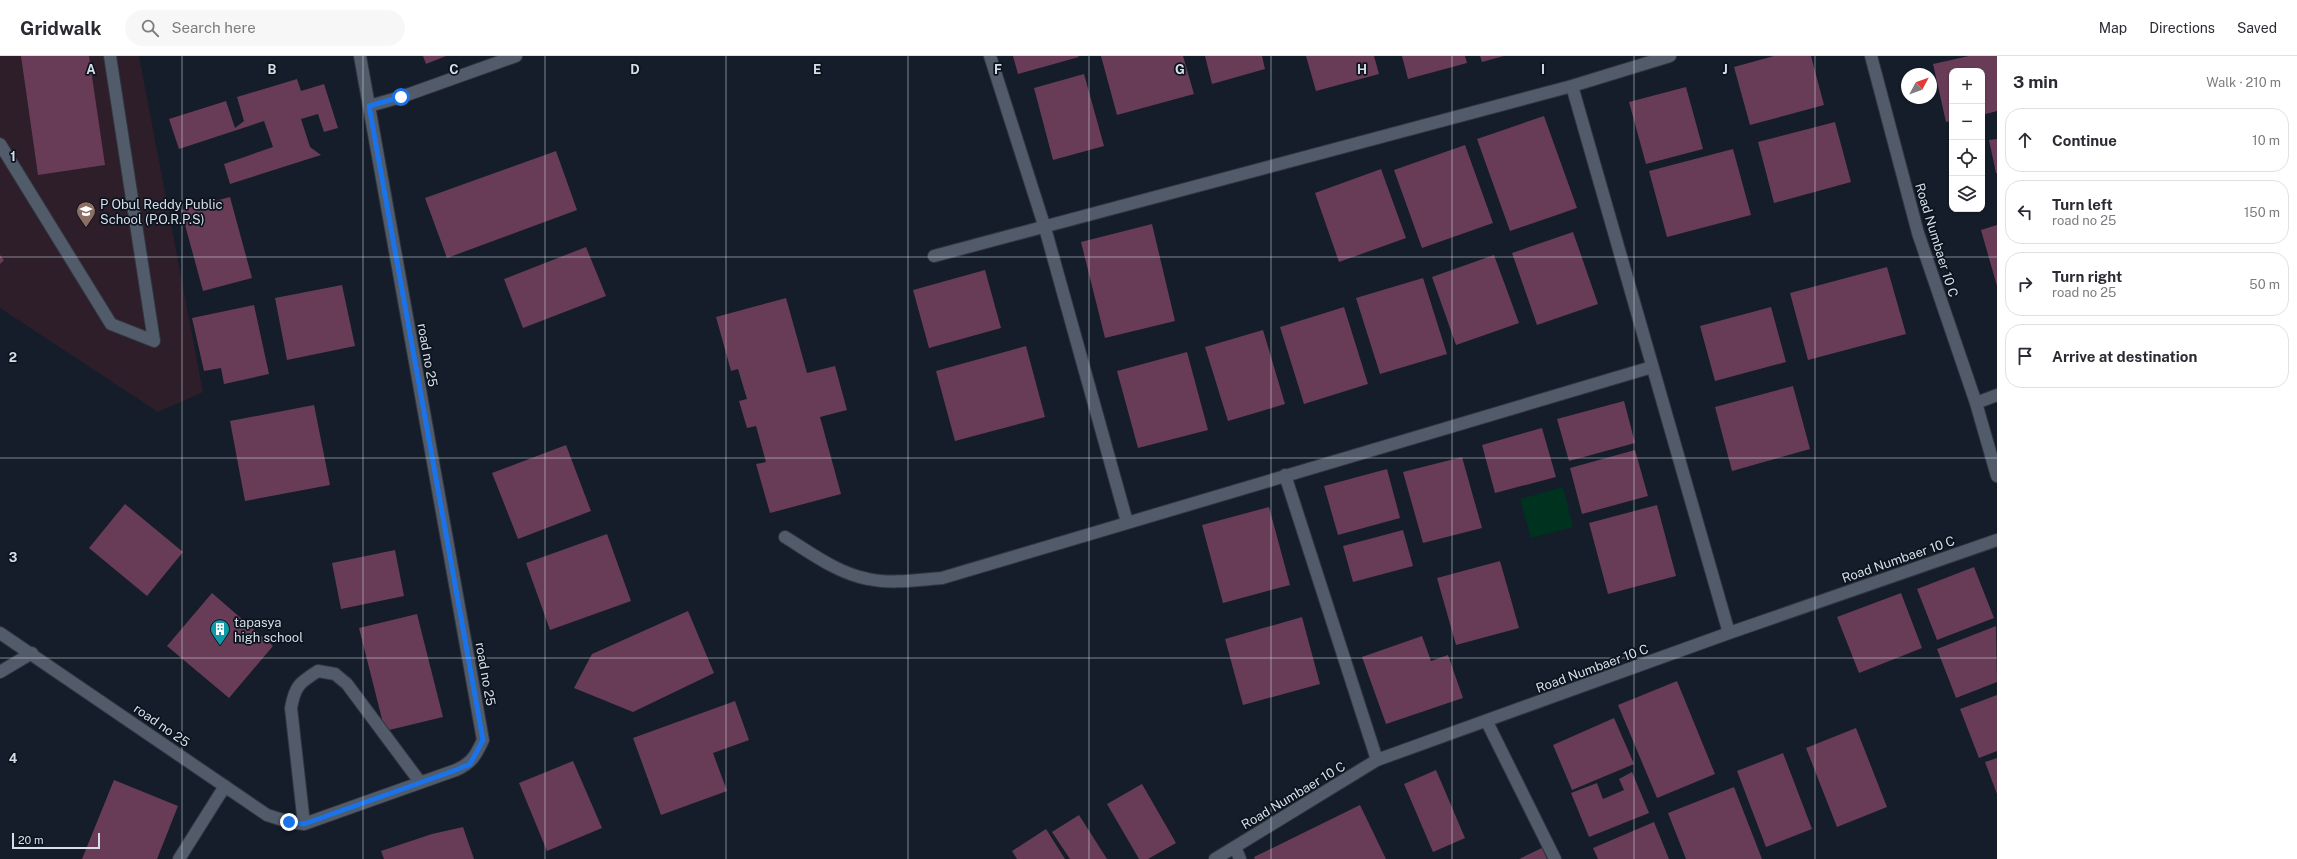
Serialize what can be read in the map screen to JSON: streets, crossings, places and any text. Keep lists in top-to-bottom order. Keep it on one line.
{"streets":{"street":["Road Numbaer 10 C","road no 25"]},"places":{"school or university":["P Obul Reddy Public School (P.O.R.P.S)"],"building":["tapasya high school"]},"scale_bar":"20 m","north":"top right","page":{"header":"Gridwalk","search":"Search here","nav":["Map","Directions","Saved"],"heading":["3 min","Walk · 210 m"],"map_buttons":["+","−"],"list":[["Continue","10 m"],["Turn left","road no 25","150 m"],["Turn right","road no 25","50 m"],"Arrive at destination"],"scale":"20 m"},"grid":{"columns":["A","B","C","D","E","F","G","H","I","J"],"rows":["1","2","3","4"]}}
